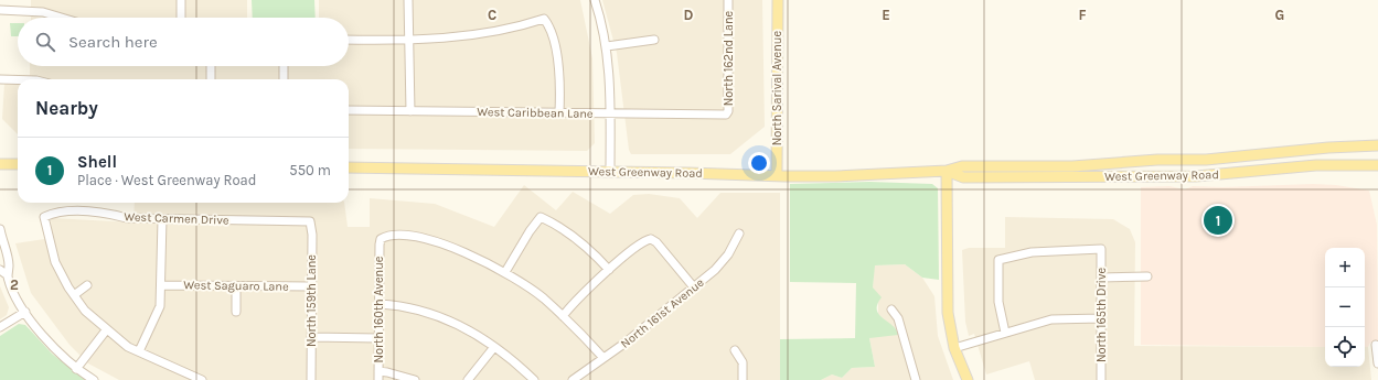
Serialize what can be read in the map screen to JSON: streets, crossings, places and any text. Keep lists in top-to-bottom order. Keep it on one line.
{"streets":{"main road":["North Sarival Avenue","West Greenway Road"],"street":["North 162nd Lane","West Caribbean Lane","West Carmen Drive","West Saguaro Lane","North 159th Lane","North 160th Avenue","North 161st Avenue","North 165th Drive"]},"crossings":[["North 162nd Lane","West Caribbean Lane"],["North Sarival Avenue","West Greenway Road"],["West Carmen Drive","North 159th Lane"],["West Saguaro Lane","North 159th Lane"]],"page":{"search":"Search here","heading":"Nearby","list":[{"mark":"1","name":"Shell","note":"Place · West Greenway Road","value":"550 m"}],"pins":"1","map_buttons":["+","−"]},"grid":{"columns":["C","D","E","F","G"],"rows":["2"]}}
